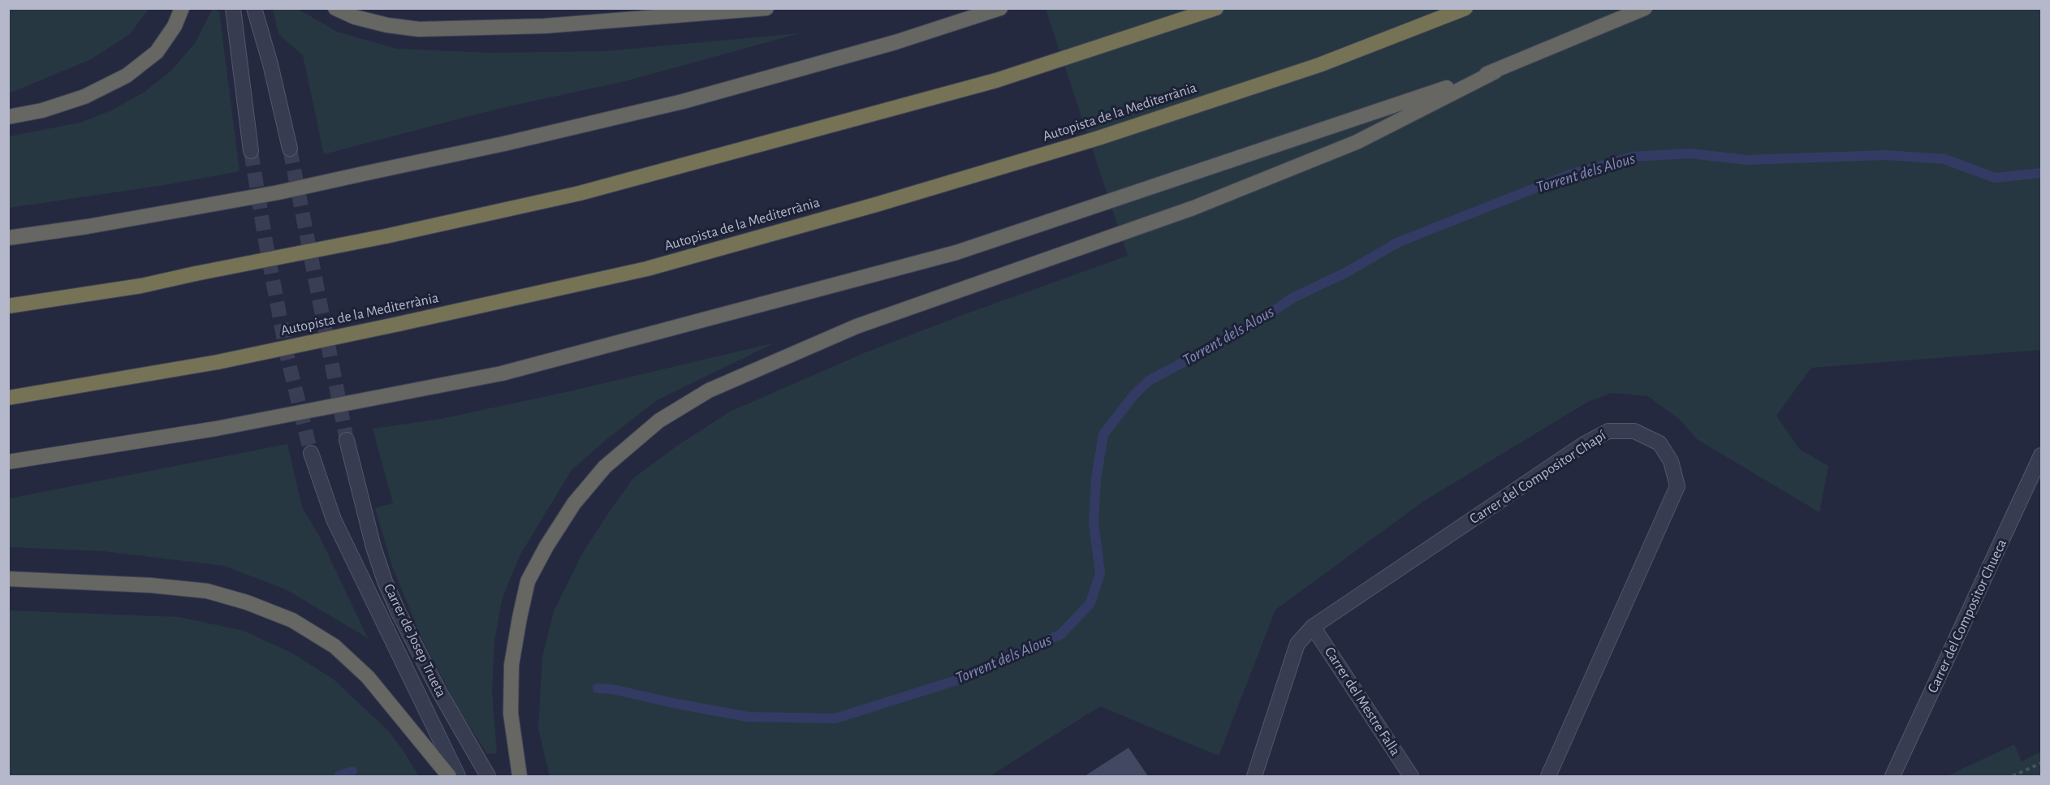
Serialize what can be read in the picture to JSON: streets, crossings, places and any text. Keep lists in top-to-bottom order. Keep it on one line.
{"streets":{"highway":["Autopista de la Mediterrània"],"street":["Carrer del Compositor Chapí","Carrer del Compositor Chueca","Carrer de Josep Trueta","Carrer del Mestre Falla"]},"crossings":[["Carrer del Compositor Chapí","Carrer del Mestre Falla"]],"water":["Torrent dels Alous"]}
